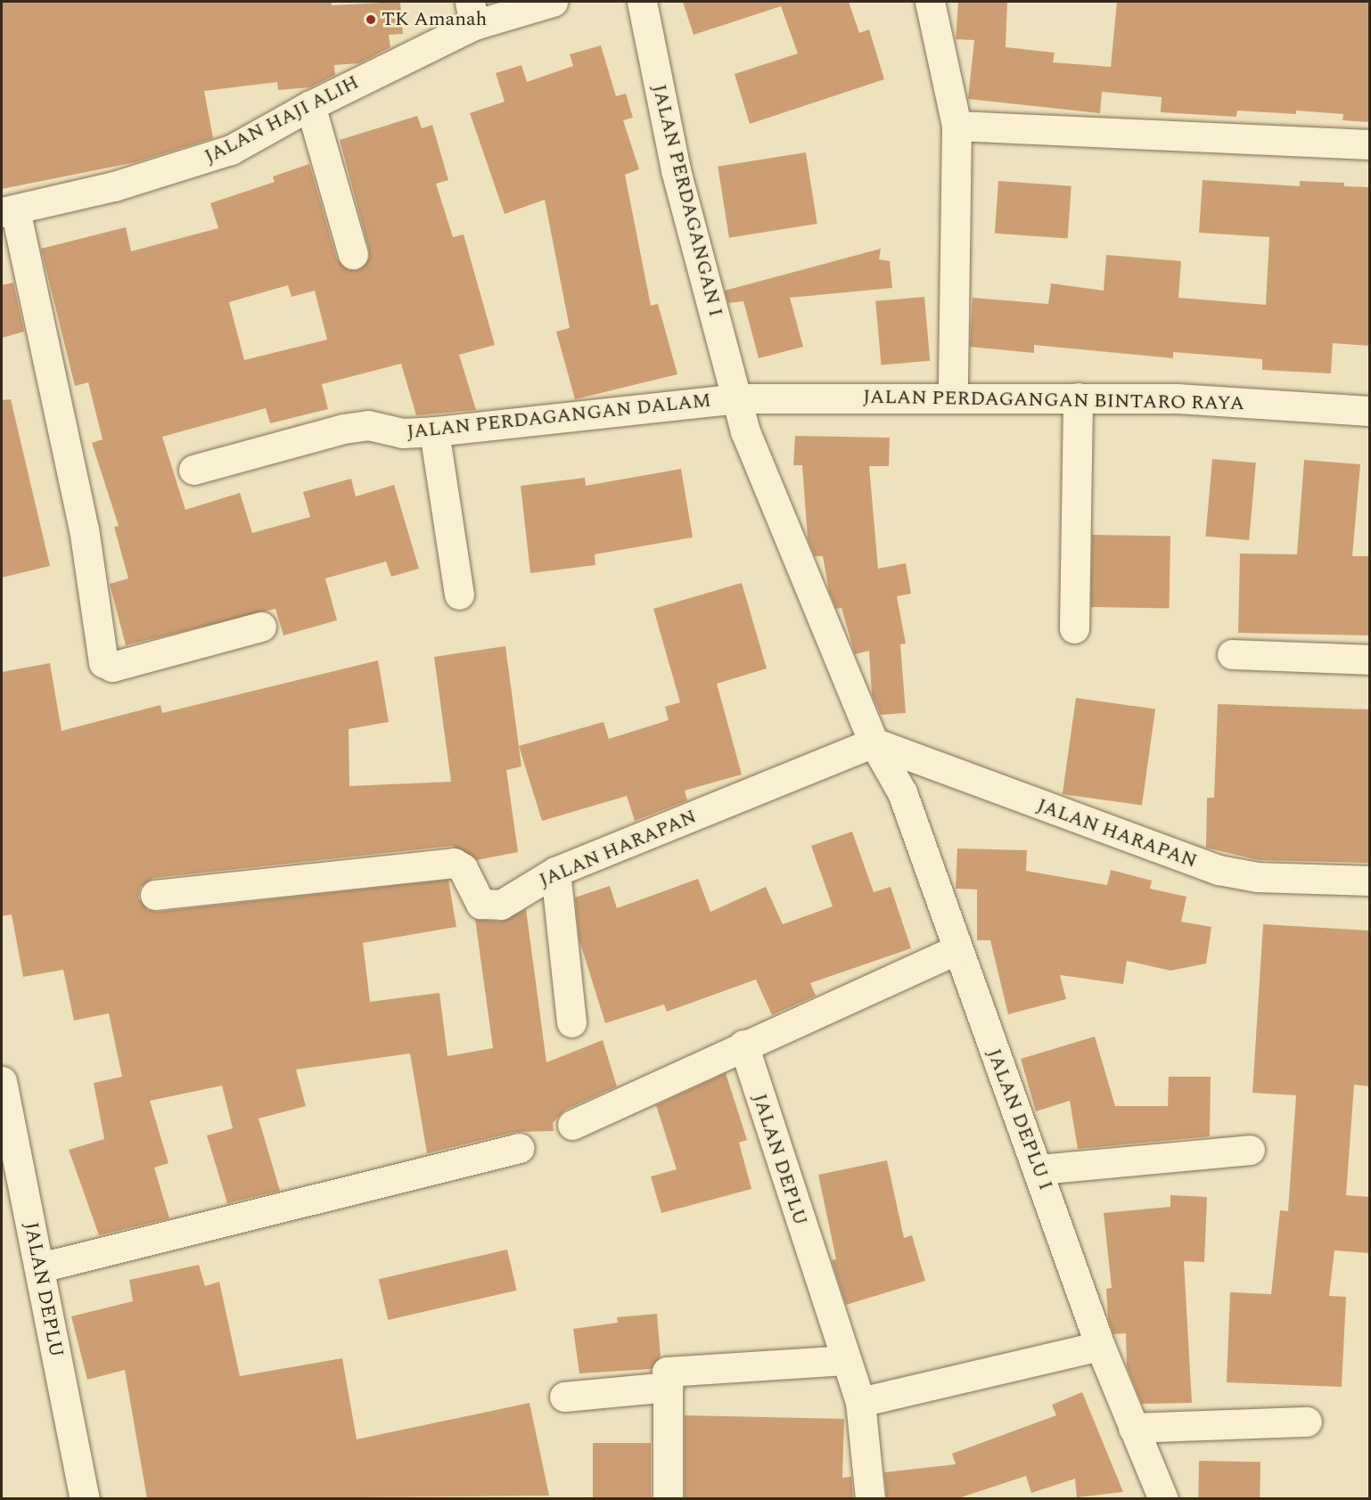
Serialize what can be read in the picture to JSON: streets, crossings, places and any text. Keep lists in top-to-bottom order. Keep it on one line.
{"streets":{"street":["JALAN HAJI ALIH","JALAN PERDAGANGAN I","JALAN PERDAGANGAN BINTARO RAYA","JALAN PERDAGANGAN DALAM","JALAN HARAPAN","JALAN DEPLU I","JALAN DEPLU"]},"crossings":[["JALAN PERDAGANGAN I","JALAN PERDAGANGAN BINTARO RAYA"],["JALAN PERDAGANGAN I","JALAN PERDAGANGAN DALAM"],["JALAN PERDAGANGAN BINTARO RAYA","JALAN PERDAGANGAN DALAM"],["JALAN HARAPAN","JALAN DEPLU I"]],"places":["TK Amanah"]}
